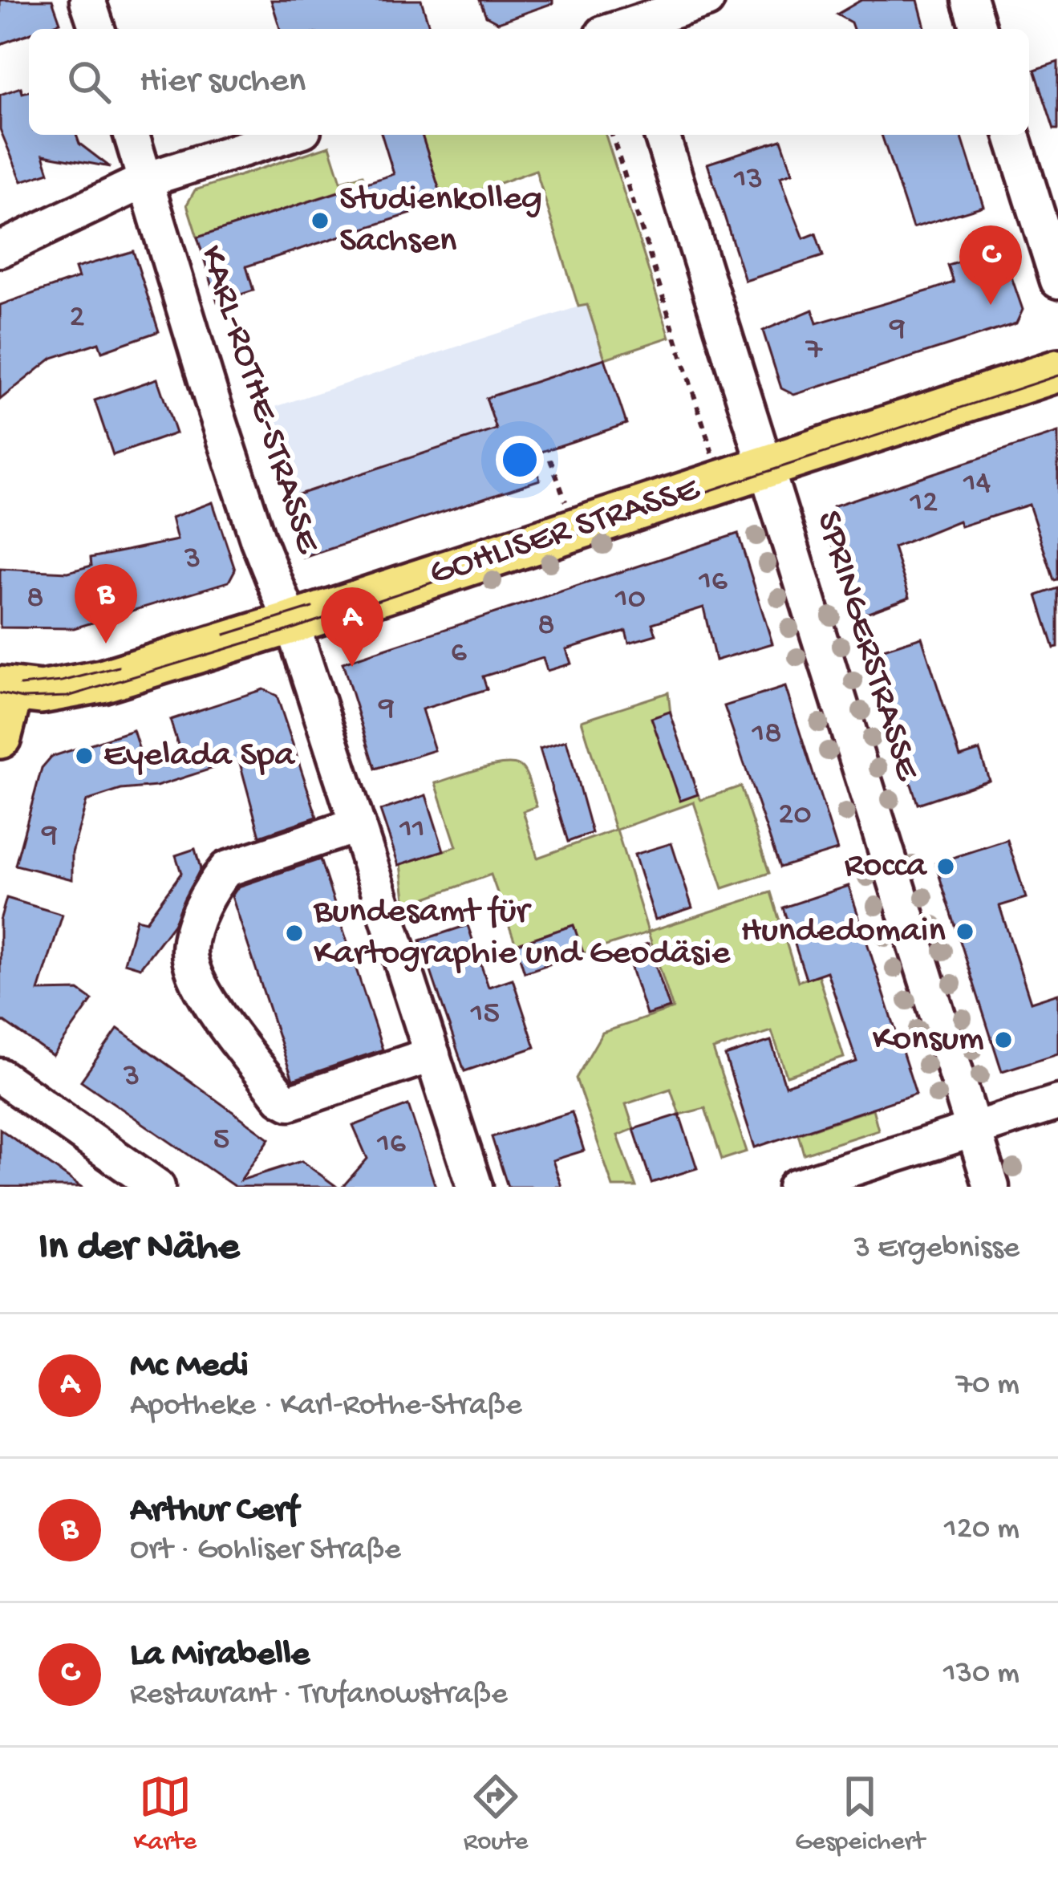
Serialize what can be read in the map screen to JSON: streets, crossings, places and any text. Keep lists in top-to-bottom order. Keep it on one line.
{"streets":{"main road":["GOHLISER STRASSE"],"street":["KARL-ROTHE-STRASSE","SPRINGERSTRASSE"]},"crossings":[["KARL-ROTHE-STRASSE","GOHLISER STRASSE"],["GOHLISER STRASSE","SPRINGERSTRASSE"]],"places":["Studienkolleg Sachsen","Eyelada Spa","Rocca","Hundedomain","Bundesamt für Kartographie und Geodäsie","Konsum"],"house_numbers":["13","2","9","7","14","12","3","16","8","10","8","6","9","18","20","11","9","15","3","5","16"],"page":{"search":"Hier suchen","pins":["C","B","A"],"heading":["In der Nähe","3 Ergebnisse"],"list":[{"mark":"A","name":"Mc Medi","note":"Apotheke · Karl-Rothe-Straße","value":"70 m"},{"mark":"B","name":"Arthur Cerf","note":"Ort · Gohliser Straße","value":"120 m"},{"mark":"C","name":"La Mirabelle","note":"Restaurant · Trufanowstraße","value":"130 m"}],"nav":["Karte","Route","Gespeichert"]}}
